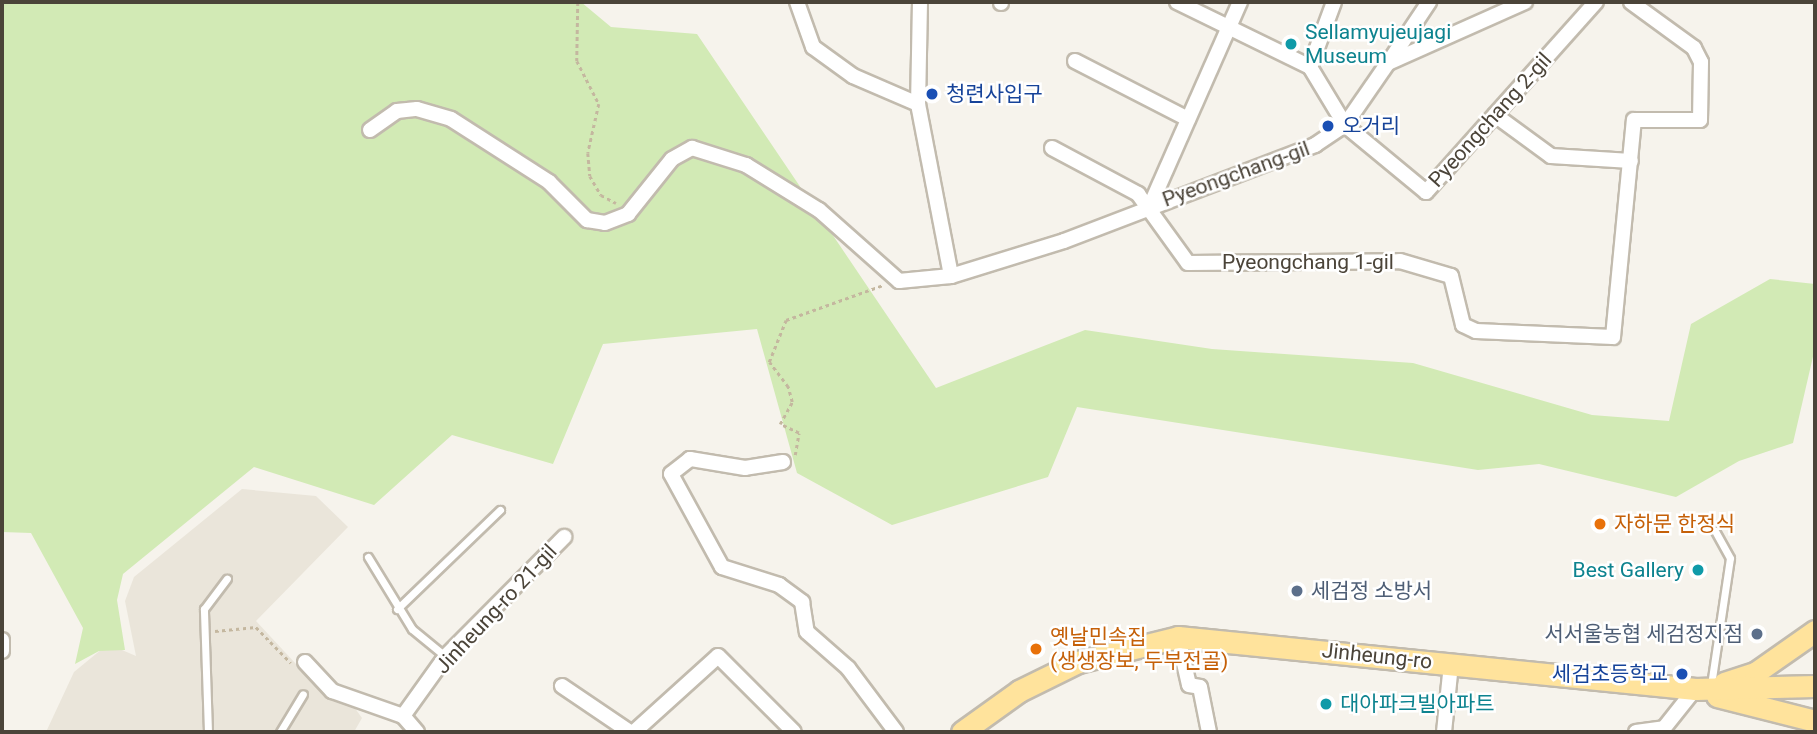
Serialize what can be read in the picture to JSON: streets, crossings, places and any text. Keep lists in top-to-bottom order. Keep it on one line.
{"streets":{"main road":["Jinheung-ro"],"street":["Pyeongchang 2-gil","Pyeongchang-gil","Pyeongchang 1-gil","Jinheung-ro 21-gil"]},"crossings":[["Pyeongchang 2-gil","Pyeongchang-gil"],["Pyeongchang-gil","Pyeongchang 1-gil"]],"places":["Sellamyujeujagi Museum","청련사입구","오거리","자하문 한정식","Best Gallery","세검정 소방서","서서울농협 세검정지점","옛날민속집 (생생장보, 두부전골)","세검초등학교","대아파크빌아파트"]}
